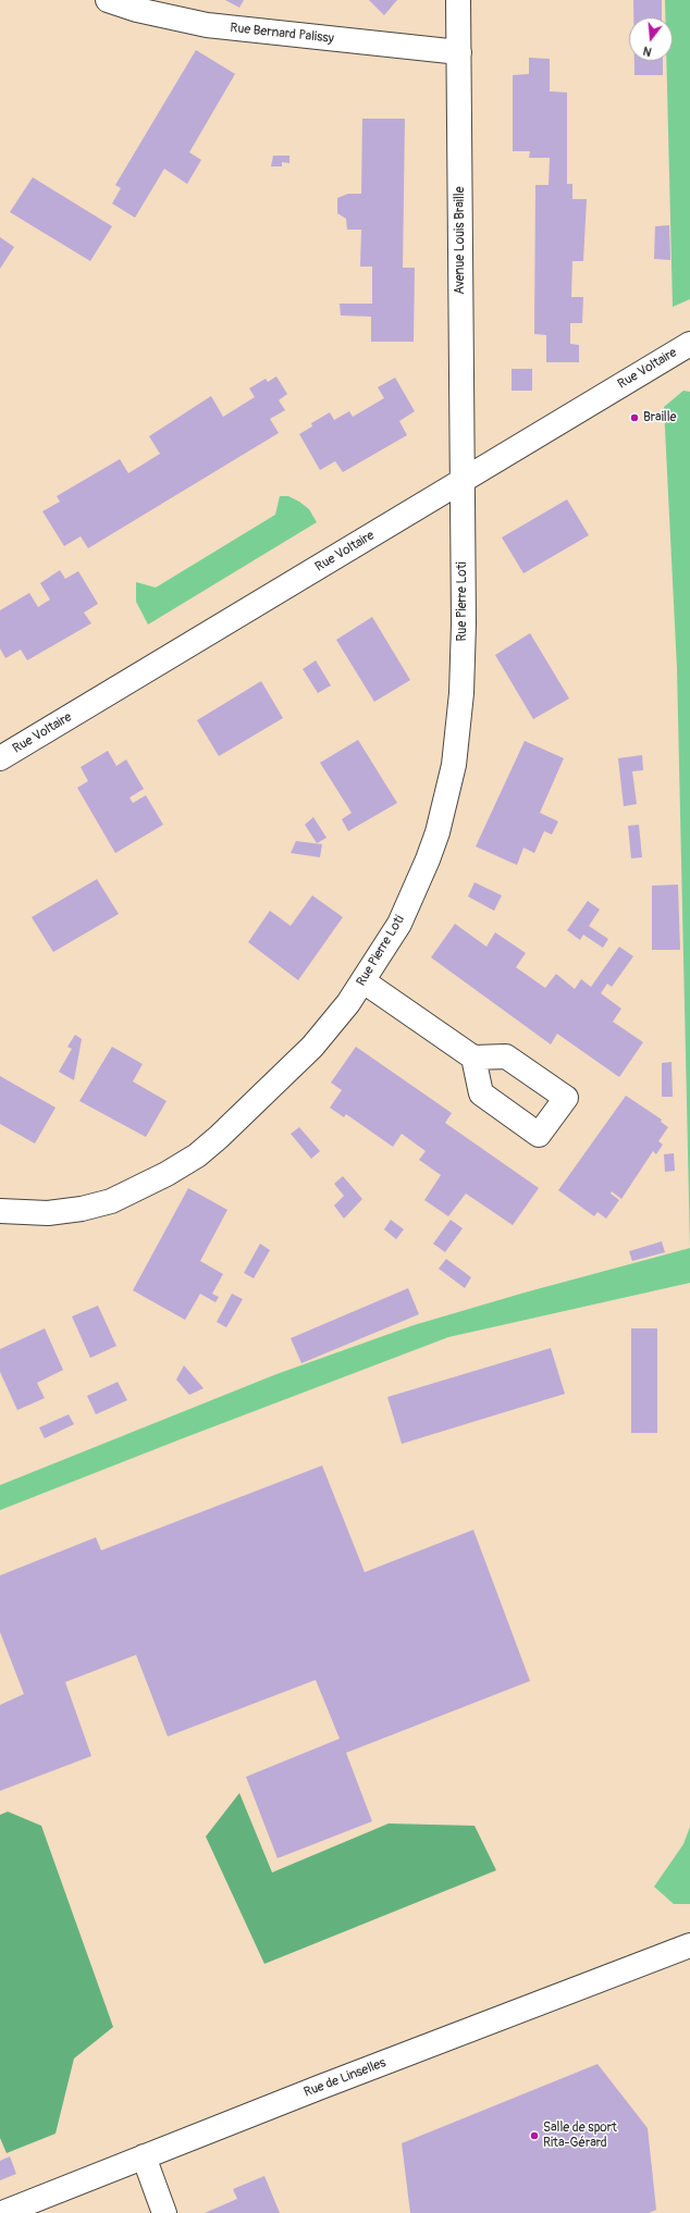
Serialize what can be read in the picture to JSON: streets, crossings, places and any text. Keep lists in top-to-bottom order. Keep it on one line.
{"streets":{"street":["Rue Bernard Palissy","Avenue Louis Braille","Rue Voltaire","Rue Pierre Loti","Rue de Linselles"]},"crossings":[["Rue Bernard Palissy","Avenue Louis Braille"],["Avenue Louis Braille","Rue Voltaire"],["Avenue Louis Braille","Rue Pierre Loti"],["Rue Voltaire","Rue Pierre Loti"]],"places":["Braille","Salle de sport Rita-Gérard"],"north":"bottom"}
